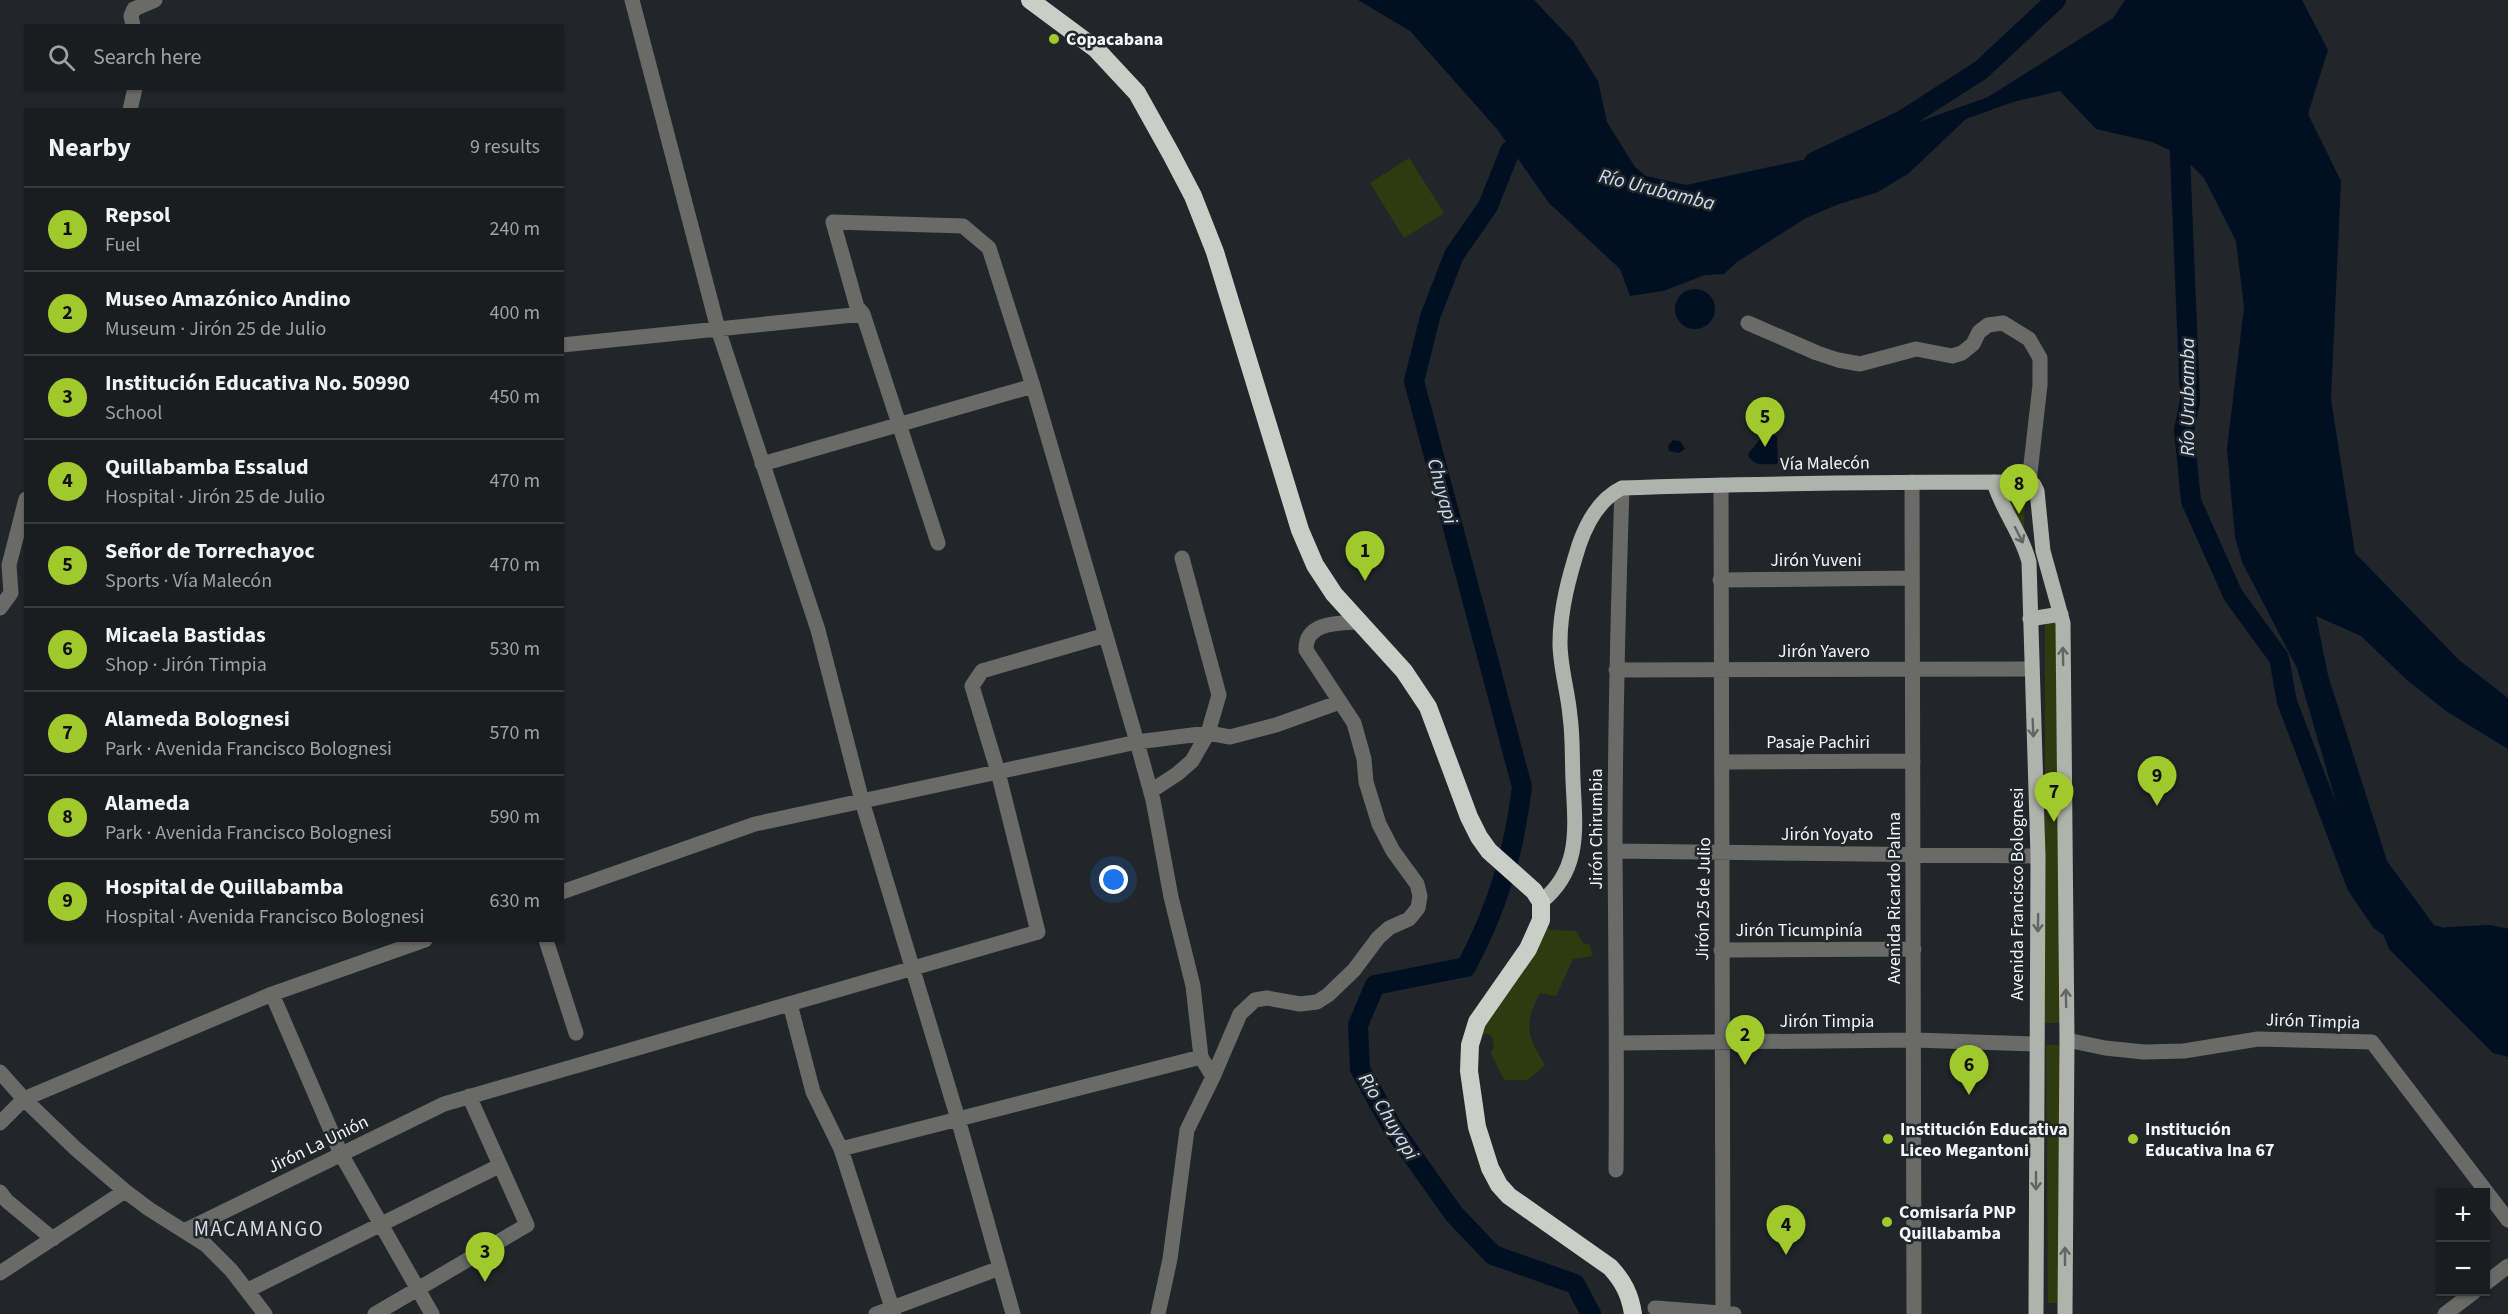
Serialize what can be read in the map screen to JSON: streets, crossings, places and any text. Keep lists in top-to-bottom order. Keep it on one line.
{"streets":{"main road":["Vía Malecón","Avenida Francisco Bolognesi"],"street":["Jirón Yuveni","Jirón Yavero","Pasaje Pachiri","Jirón Chirumbia","Jirón Yoyato","Avenida Ricardo Palma","Jirón 25 de Julio","Jirón Ticumpinía","Jirón Timpia","Jirón La Unión"]},"crossings":[["Vía Malecón","Jirón Chirumbia"],["Vía Malecón","Avenida Francisco Bolognesi"],["Vía Malecón","Avenida Ricardo Palma"],["Vía Malecón","Jirón 25 de Julio"],["Jirón Yuveni","Avenida Ricardo Palma"],["Jirón Yuveni","Jirón 25 de Julio"],["Jirón Yavero","Jirón Chirumbia"],["Jirón Yavero","Avenida Francisco Bolognesi"],["Jirón Yavero","Avenida Ricardo Palma"],["Jirón Yavero","Jirón 25 de Julio"],["Pasaje Pachiri","Avenida Ricardo Palma"],["Pasaje Pachiri","Jirón 25 de Julio"],["Jirón Chirumbia","Jirón Yoyato"],["Jirón Chirumbia","Jirón Timpia"],["Jirón Yoyato","Avenida Francisco Bolognesi"],["Jirón Yoyato","Avenida Ricardo Palma"],["Jirón Yoyato","Jirón 25 de Julio"],["Avenida Francisco Bolognesi","Jirón Timpia"],["Avenida Ricardo Palma","Jirón Ticumpinía"],["Avenida Ricardo Palma","Jirón Timpia"],["Jirón 25 de Julio","Jirón Ticumpinía"],["Jirón 25 de Julio","Jirón Timpia"]],"districts":["MACAMANGO"],"water":["Río Urubamba","Chuyapi","Rio Chuyapi"],"places":["Copacabana","Institución Educativa Liceo Megantoni","Institución Educativa Ina 67","Comisaría PNP Quillabamba"],"page":{"search":"Search here","heading":["Nearby","9 results"],"list":[{"mark":"1","name":"Repsol","note":"Fuel","value":"240 m"},{"mark":"2","name":"Museo Amazónico Andino","note":"Museum · Jirón 25 de Julio","value":"400 m"},{"mark":"3","name":"Institución Educativa No. 50990","note":"School","value":"450 m"},{"mark":"4","name":"Quillabamba Essalud","note":"Hospital · Jirón 25 de Julio","value":"470 m"},{"mark":"5","name":"Señor de Torrechayoc","note":"Sports · Vía Malecón","value":"470 m"},{"mark":"6","name":"Micaela Bastidas","note":"Shop · Jirón Timpia","value":"530 m"},{"mark":"7","name":"Alameda Bolognesi","note":"Park · Avenida Francisco Bolognesi","value":"570 m"},{"mark":"8","name":"Alameda","note":"Park · Avenida Francisco Bolognesi","value":"590 m"},{"mark":"9","name":"Hospital de Quillabamba","note":"Hospital · Avenida Francisco Bolognesi","value":"630 m"}],"pins":["5","8","1","9","7","2","6","4","3"],"map_buttons":["+","−"]}}
